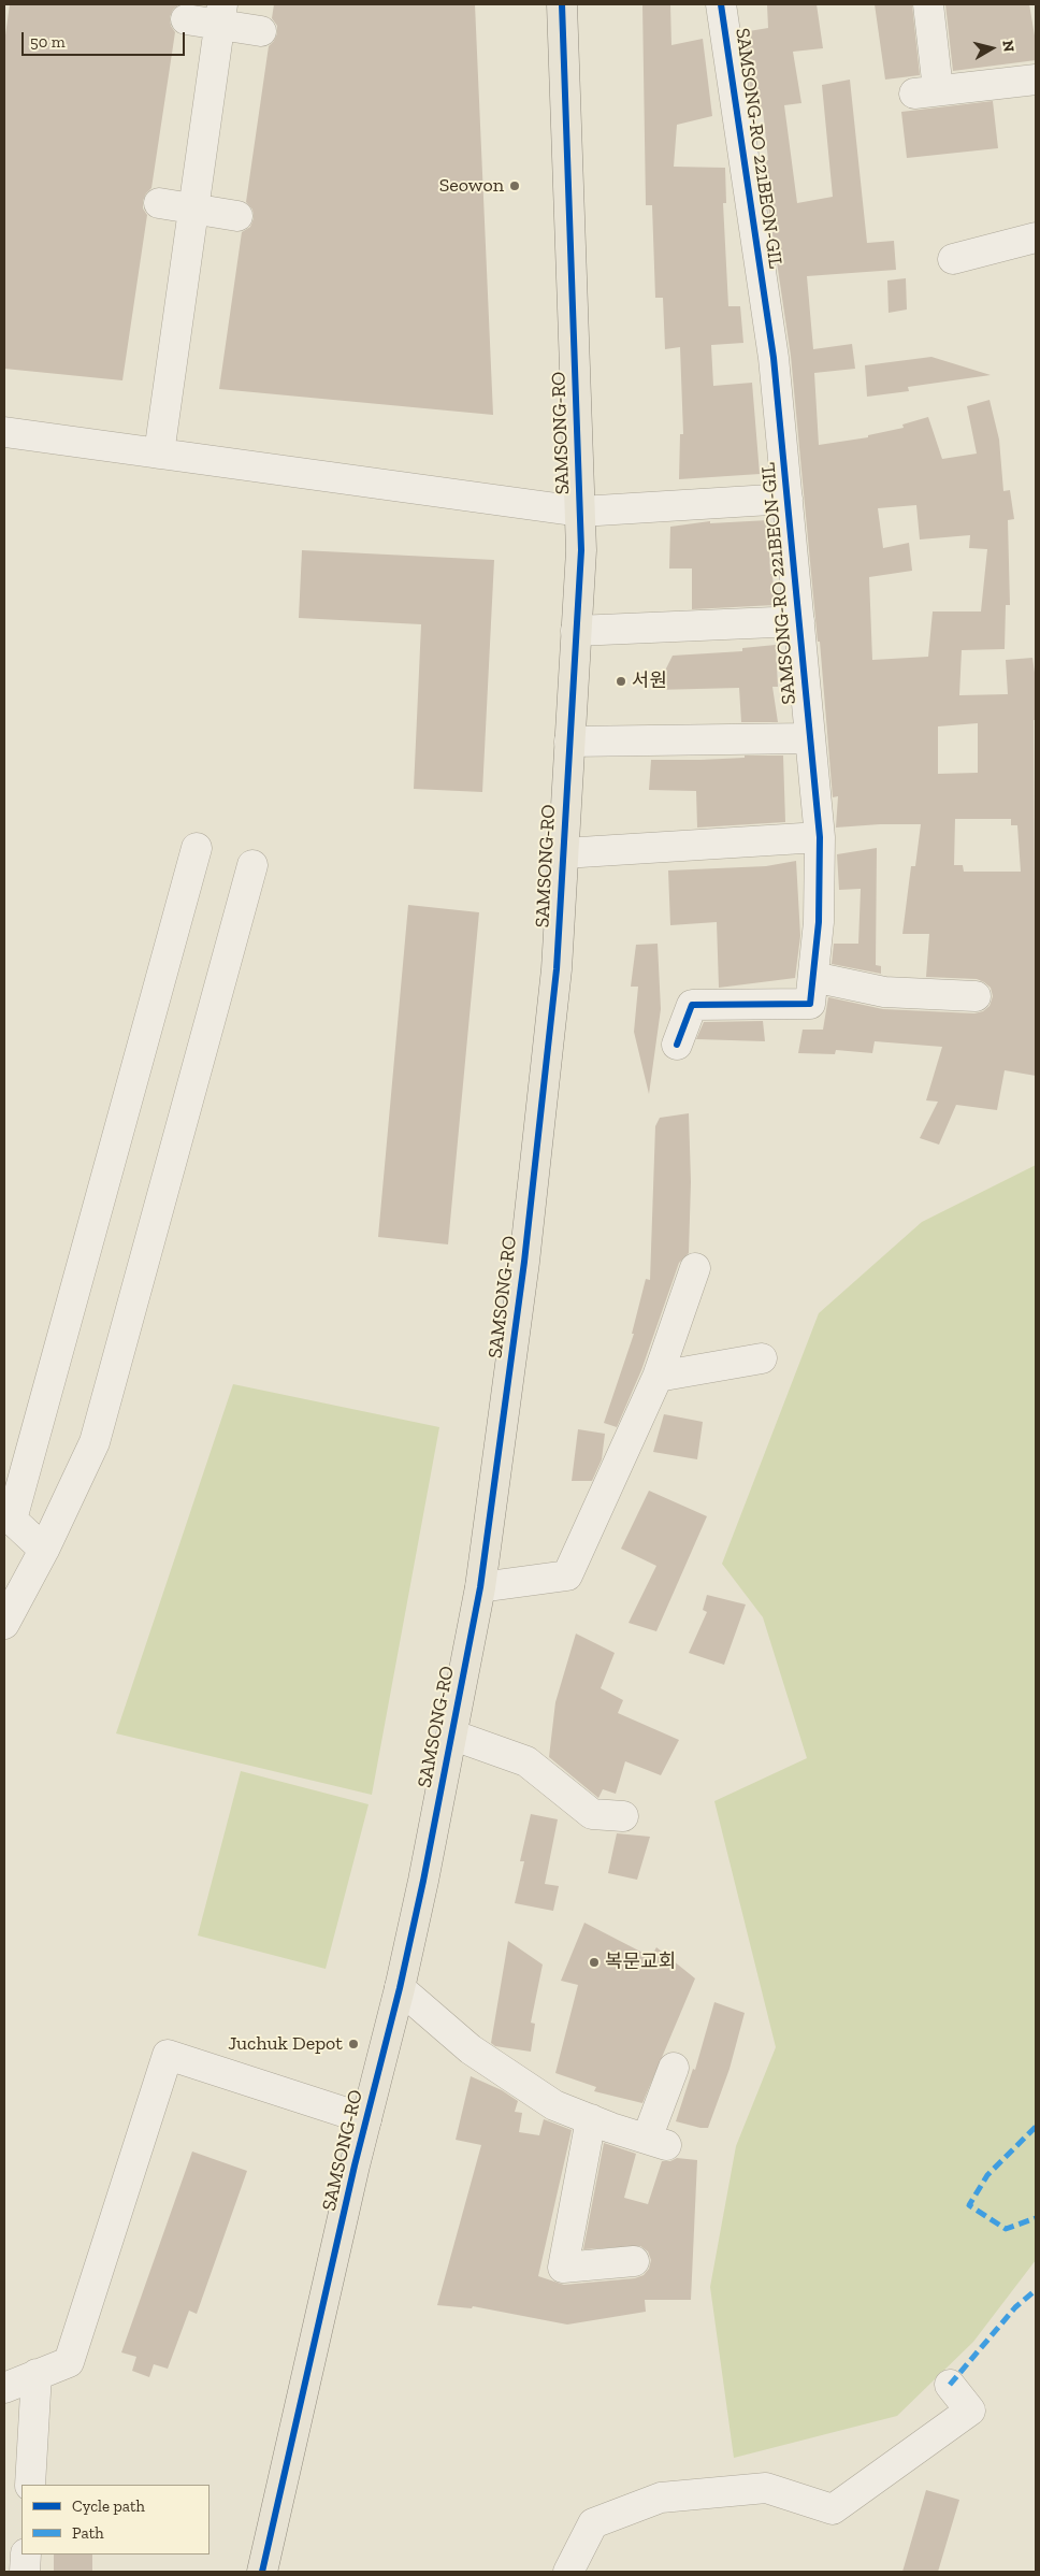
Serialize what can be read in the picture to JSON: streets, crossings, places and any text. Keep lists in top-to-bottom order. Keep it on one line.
{"streets":{"main road":["SAMSONG-RO"],"street":["SAMSONG-RO 221BEON-GIL"]},"crossings":[["SAMSONG-RO 221BEON-GIL","SAMSONG-RO"]],"places":["Seowon","서원","복문교회","Juchuk Depot"],"legend":["Cycle path","Path"],"scale_bar":"50 m","north":"right"}
